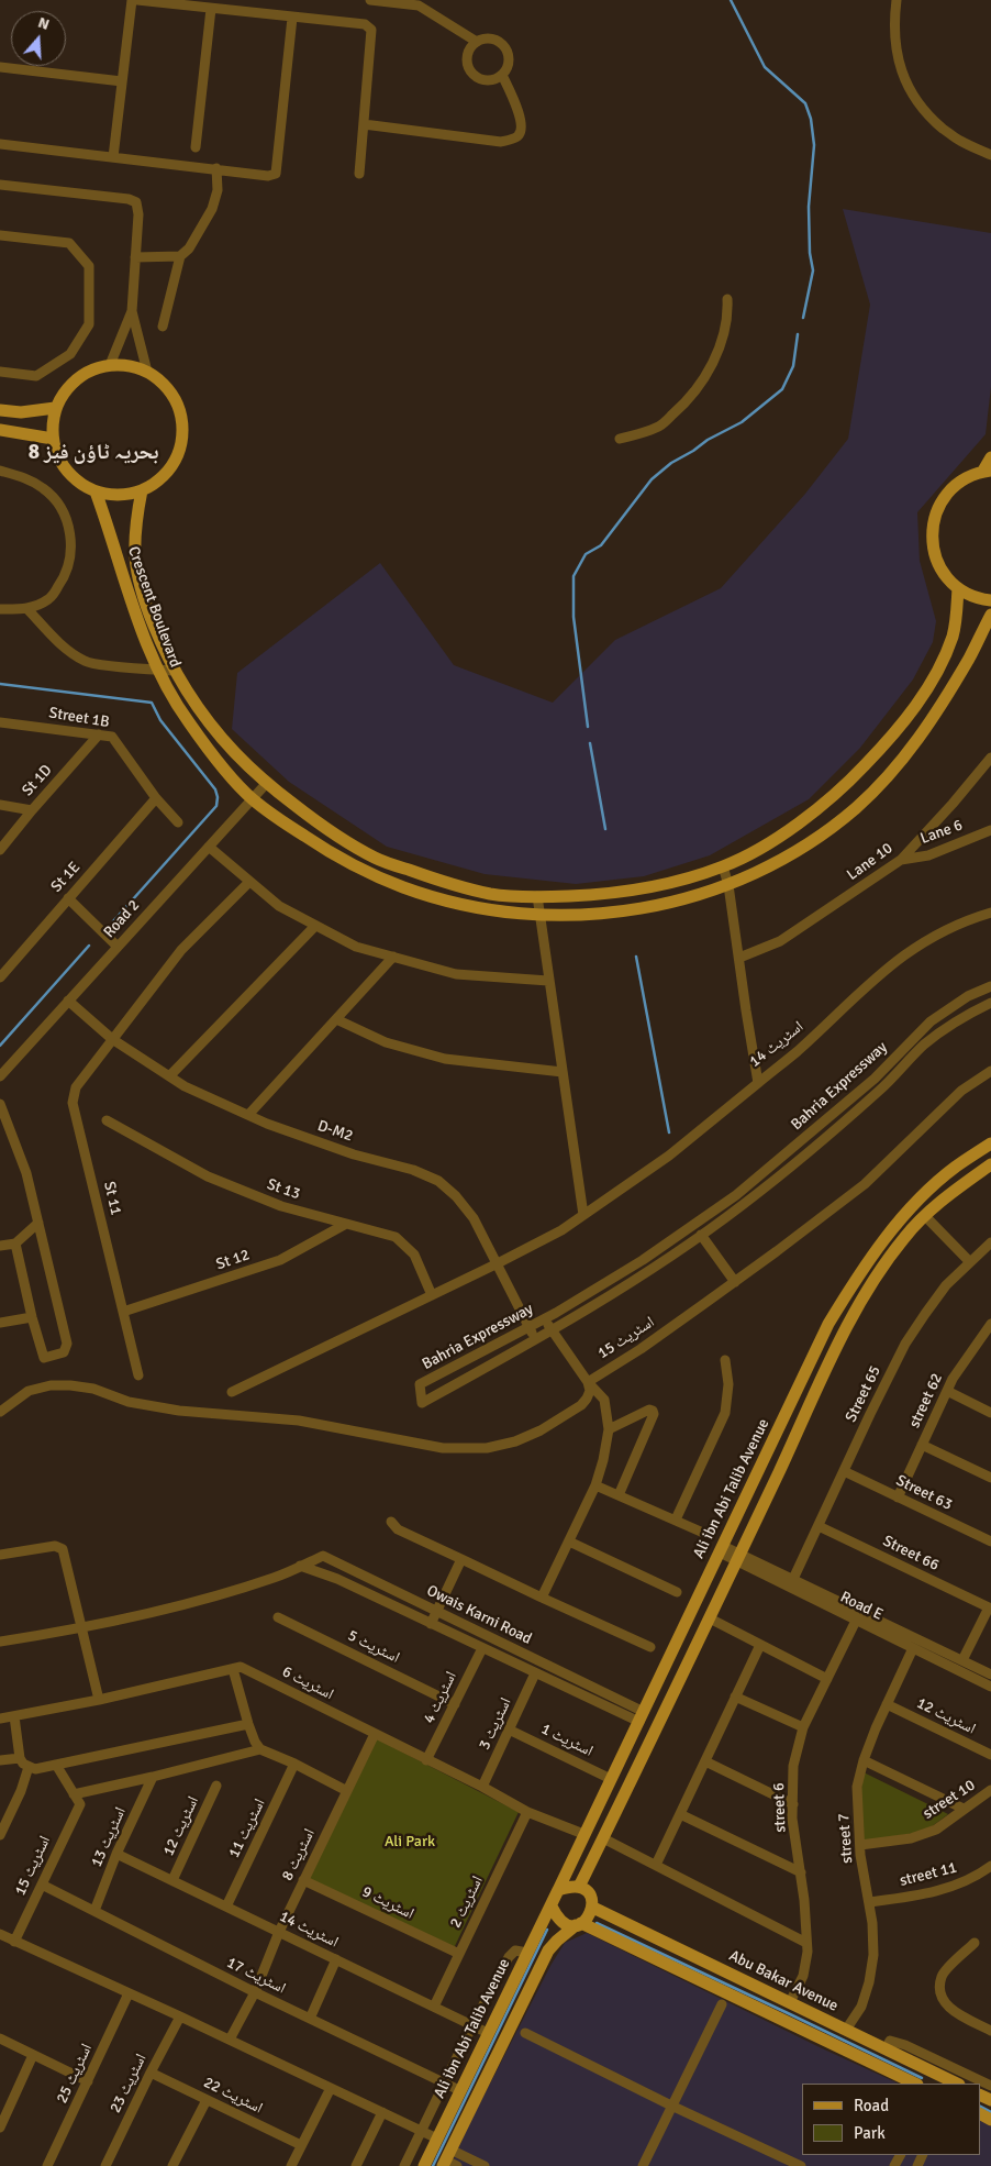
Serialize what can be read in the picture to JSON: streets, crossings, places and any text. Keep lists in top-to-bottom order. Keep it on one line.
{"streets":{"main road":["Crescent Boulevard","Ali ibn Abi Talib Avenue","Abu Bakar Avenue"],"street":["Street 1B","St 1D","Lane 6","Lane 10","St 1E","Road 2","اسٹریٹ 14","Bahria Expressway","D-M2","St 13","St 11","St 12","اسٹریٹ 15","Street 65","street 62","Street 63","Street 66","Road E","Owais Karni Road","اسٹریٹ 5","اسٹریٹ 6","اسٹریٹ 4","اسٹریٹ 12","اسٹریٹ 3","اسٹریٹ 1","street 10","street 6","اسٹریٹ 11","اسٹریٹ 13","street 7","اسٹریٹ 8","street 11","اسٹریٹ 2","اسٹریٹ 9","اسٹریٹ 17","اسٹریٹ 25","اسٹریٹ 23","اسٹریٹ 22"]},"crossings":[["Crescent Boulevard","Road 2"],["Crescent Boulevard","اسٹریٹ 14"],["Street 1B","St 1D"],["Street 1B","St 1E"],["Lane 6","Lane 10"],["Lane 10","اسٹریٹ 14"],["Road 2","D-M2"],["اسٹریٹ 14","Ali ibn Abi Talib Avenue"],["اسٹریٹ 14","اسٹریٹ 12"],["اسٹریٹ 14","اسٹریٹ 11"],["اسٹریٹ 14","اسٹریٹ 13"],["اسٹریٹ 14","اسٹریٹ 8"],["اسٹریٹ 14","اسٹریٹ 2"],["Bahria Expressway","D-M2"],["D-M2","St 11"],["St 13","St 12"],["St 11","St 12"],["اسٹریٹ 15","اسٹریٹ 17"],["Street 65","Street 63"],["Street 65","Street 66"],["Street 65","Road E"],["street 62","Street 63"],["Ali ibn Abi Talib Avenue","Road E"],["Ali ibn Abi Talib Avenue","Owais Karni Road"],["Ali ibn Abi Talib Avenue","اسٹریٹ 6"],["Ali ibn Abi Talib Avenue","اسٹریٹ 1"],["Ali ibn Abi Talib Avenue","اسٹریٹ 17"],["Ali ibn Abi Talib Avenue","Abu Bakar Avenue"],["Road E","street 6"],["Road E","street 7"],["Owais Karni Road","اسٹریٹ 4"],["Owais Karni Road","اسٹریٹ 3"],["اسٹریٹ 5","اسٹریٹ 4"],["اسٹریٹ 6","اسٹریٹ 4"],["اسٹریٹ 6","اسٹریٹ 3"],["اسٹریٹ 6","اسٹریٹ 8"],["اسٹریٹ 6","اسٹریٹ 2"],["اسٹریٹ 12","street 7"],["اسٹریٹ 3","اسٹریٹ 1"],["street 10","street 7"],["street 6","Abu Bakar Avenue"],["اسٹریٹ 13","اسٹریٹ 17"],["street 7","street 11"],["street 7","Abu Bakar Avenue"],["اسٹریٹ 8","اسٹریٹ 9"],["اسٹریٹ 8","اسٹریٹ 17"],["اسٹریٹ 2","اسٹریٹ 9"],["اسٹریٹ 23","اسٹریٹ 22"]],"districts":["بحریہ ٹاؤن فیز 8"],"parks":["Ali Park"],"legend":["Road","Park"],"north":"top"}
